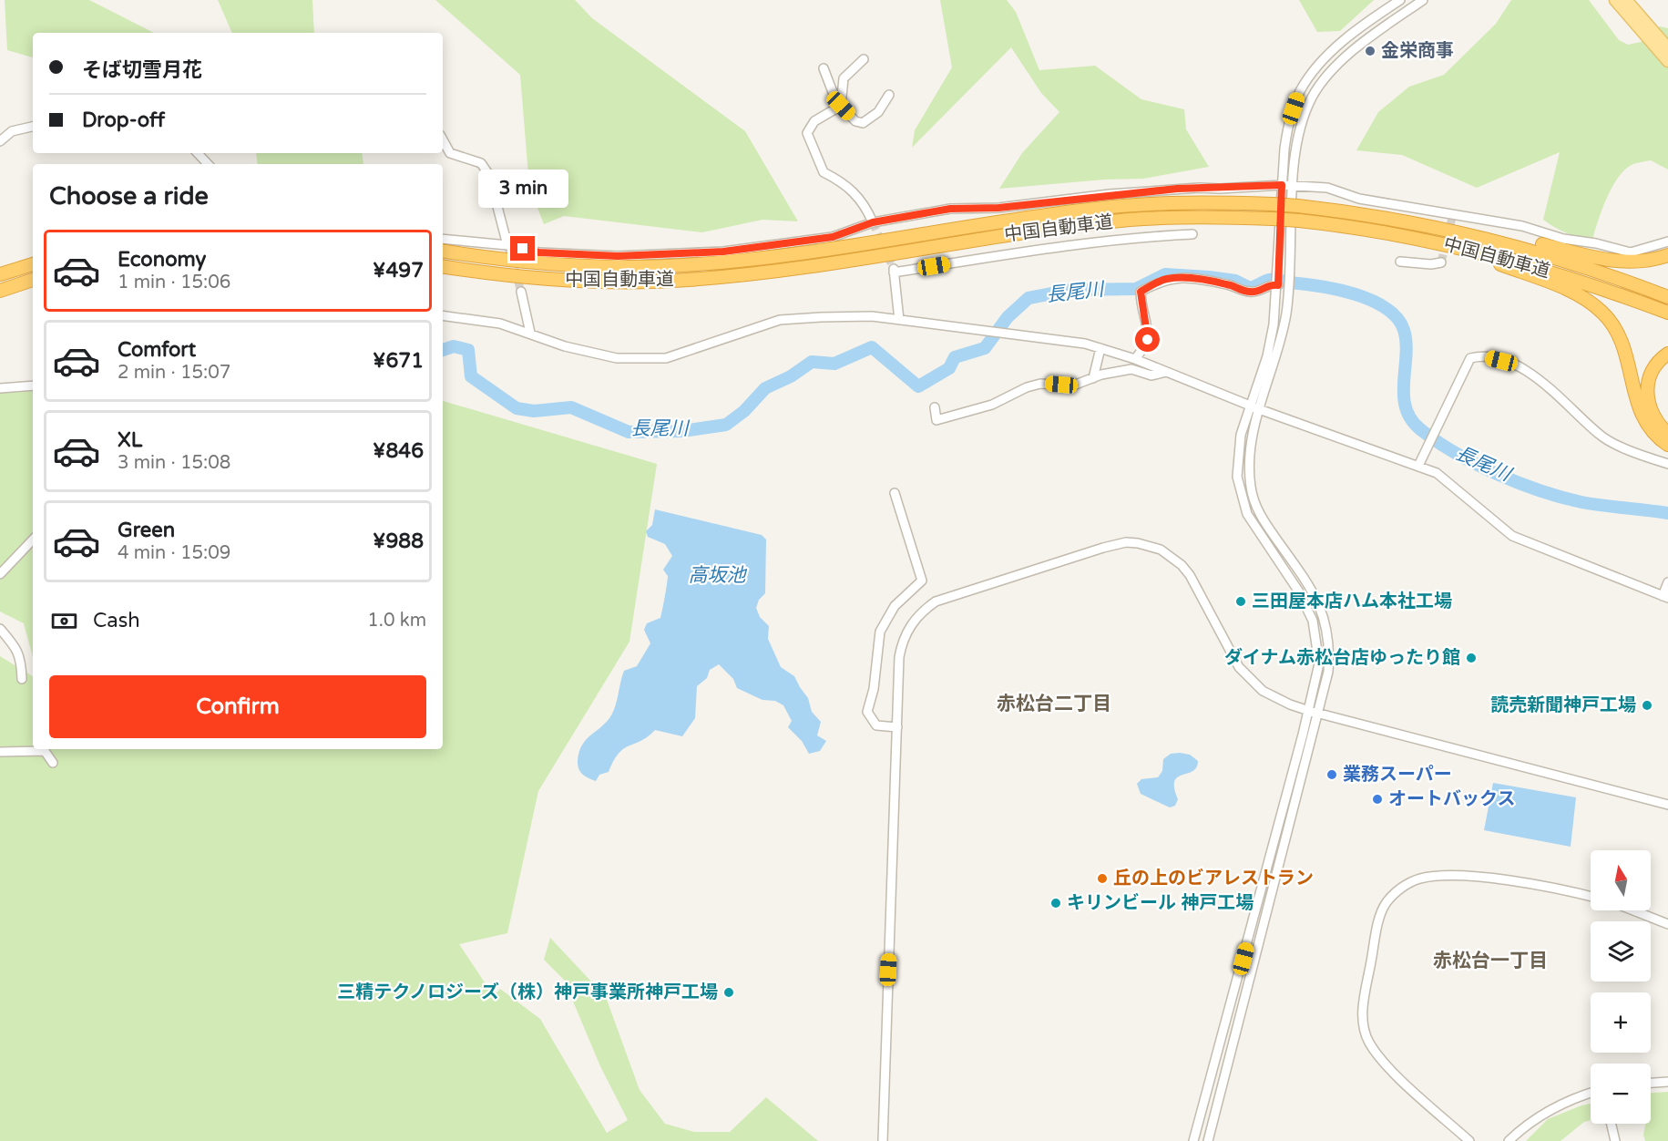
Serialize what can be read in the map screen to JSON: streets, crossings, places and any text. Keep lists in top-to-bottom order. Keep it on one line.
{"streets":{"highway":["中国自動車道"]},"districts":["赤松台二丁目","赤松台一丁目"],"water":["長尾川","高坂池"],"places":["金栄商事","三田屋本店ハム本社工場","ダイナム赤松台店ゆったり館","読売新聞神戸工場","業務スーパー","オートバックス","丘の上のビアレストラン","キリンビール 神戸工場","三精テクノロジーズ（株）神戸事業所神戸工場"],"north":"top","page":{"banner":["そば切雪月花","Drop-off"],"heading":"Choose a ride","bubble":"3 min","list":[{"name":"Economy","note":"1 min · 15:06","value":"¥497"},{"name":"Comfort","note":"2 min · 15:07","value":"¥671"},{"name":"XL","note":"3 min · 15:08","value":"¥846"},{"name":"Green","note":"4 min · 15:09","value":"¥988"}],"pay":["Cash","1.0 km"],"buttons":"Confirm","map_buttons":["+","−"]}}
